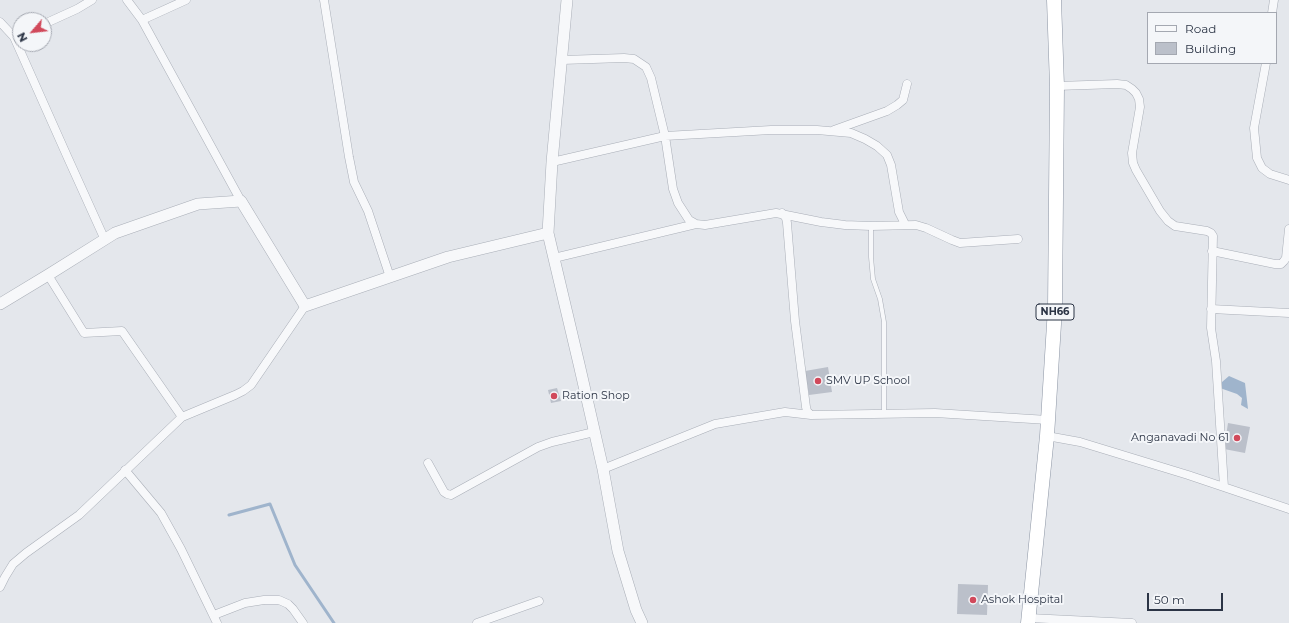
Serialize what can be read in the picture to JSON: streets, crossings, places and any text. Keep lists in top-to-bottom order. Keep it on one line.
{"streets":{"highway":["NH66"]},"places":["SMV UP School","Ration Shop","Anganavadi No 61","Ashok Hospital"],"legend":["Road","Building"],"scale_bar":"50 m","north":"bottom left"}
